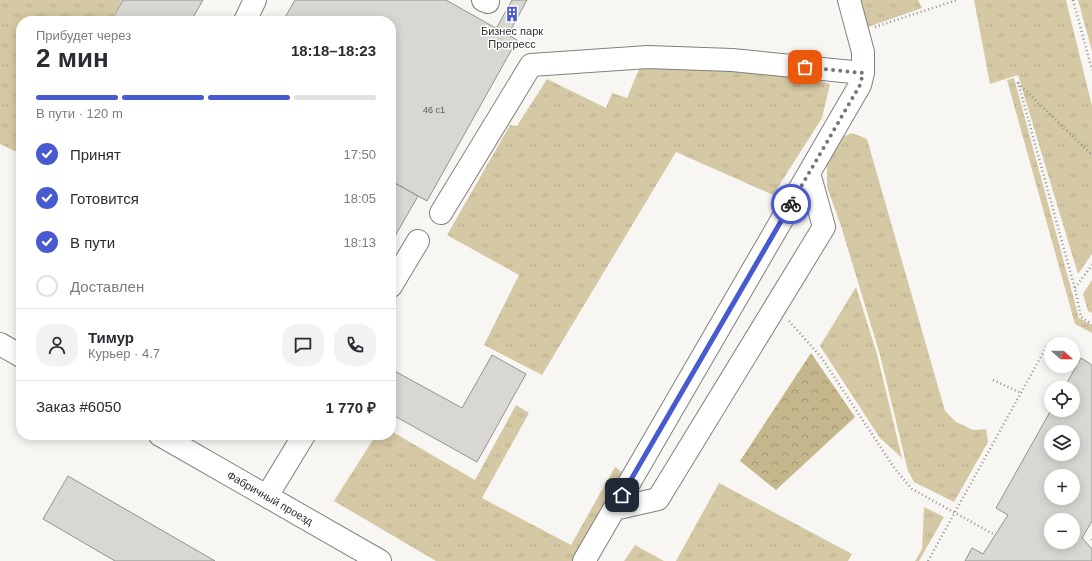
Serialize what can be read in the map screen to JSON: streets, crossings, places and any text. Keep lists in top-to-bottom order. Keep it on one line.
{"streets":{"street":["Фабричный проезд"]},"places":{"building":["Бизнес парк Прогресс"]},"house_numbers":["46 с1"],"north":"right","page":{"heading":["2 мин","Прибудет через","18:18–18:23"],"panel":["Тимур","Курьер · 4.7","Заказ #6050","1 770 ₽"],"bar":"В пути · 120 m","list":[["Принят","17:50"],["Готовится","18:05"],["В пути","18:13"],"Доставлен"],"map_buttons":["+","−"]}}
